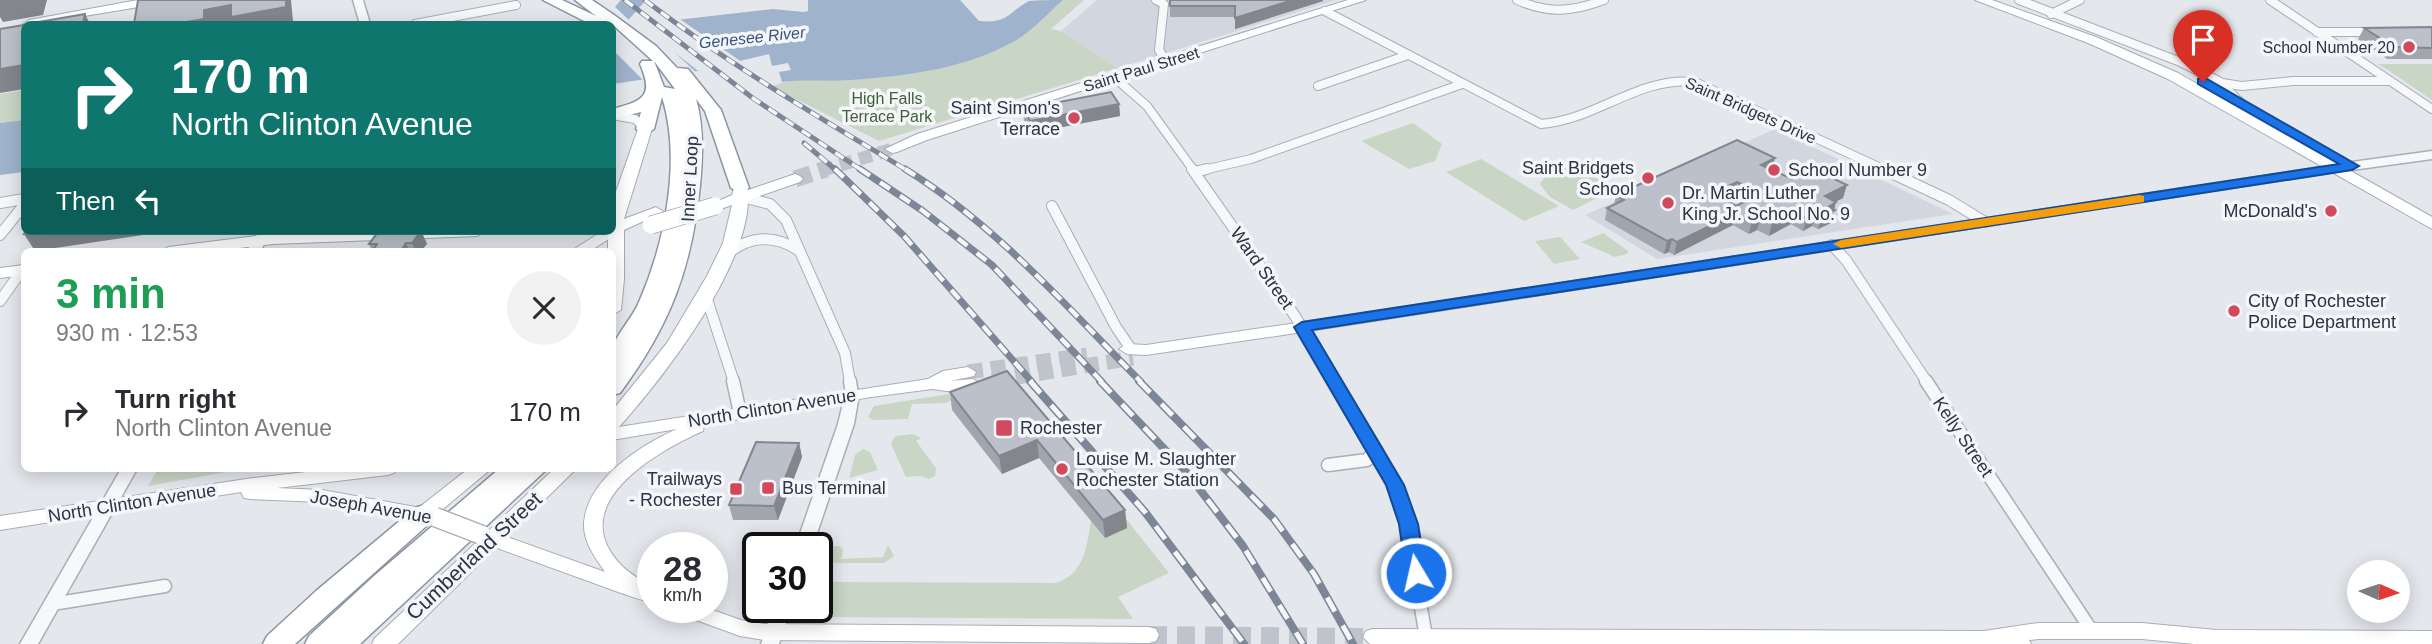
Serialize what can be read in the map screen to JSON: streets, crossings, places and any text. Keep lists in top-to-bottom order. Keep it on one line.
{"streets":{"highway":["Inner Loop"],"main road":["Saint Paul Street","North Clinton Avenue","Joseph Avenue","Cumberland Street"],"street":["Saint Bridgets Drive","Ward Street","Kelly Street"]},"crossings":[["Saint Paul Street","Saint Bridgets Drive"],["Saint Paul Street","Ward Street"],["North Clinton Avenue","Joseph Avenue"],["Joseph Avenue","Cumberland Street"]],"water":["Genesee River"],"parks":["High Falls Terrace Park"],"places":{"other":["School Number 20","Saint Simon's Terrace","School Number 9","Saint Bridgets School","Dr. Martin Luther King Jr. School No. 9","McDonald's","City of Rochester Police Department","Louise M. Slaughter Rochester Station"],"transit":["Rochester","Bus Terminal","Trailways - Rochester"]},"north":"right","page":{"turn":["170 m","North Clinton Avenue"],"then":"Then","heading":["3 min","930 m · 12:53"],"list":[{"name":"Turn right","note":"North Clinton Avenue","value":"170 m"}],"speed":"28 km/h","limit":"30"}}
